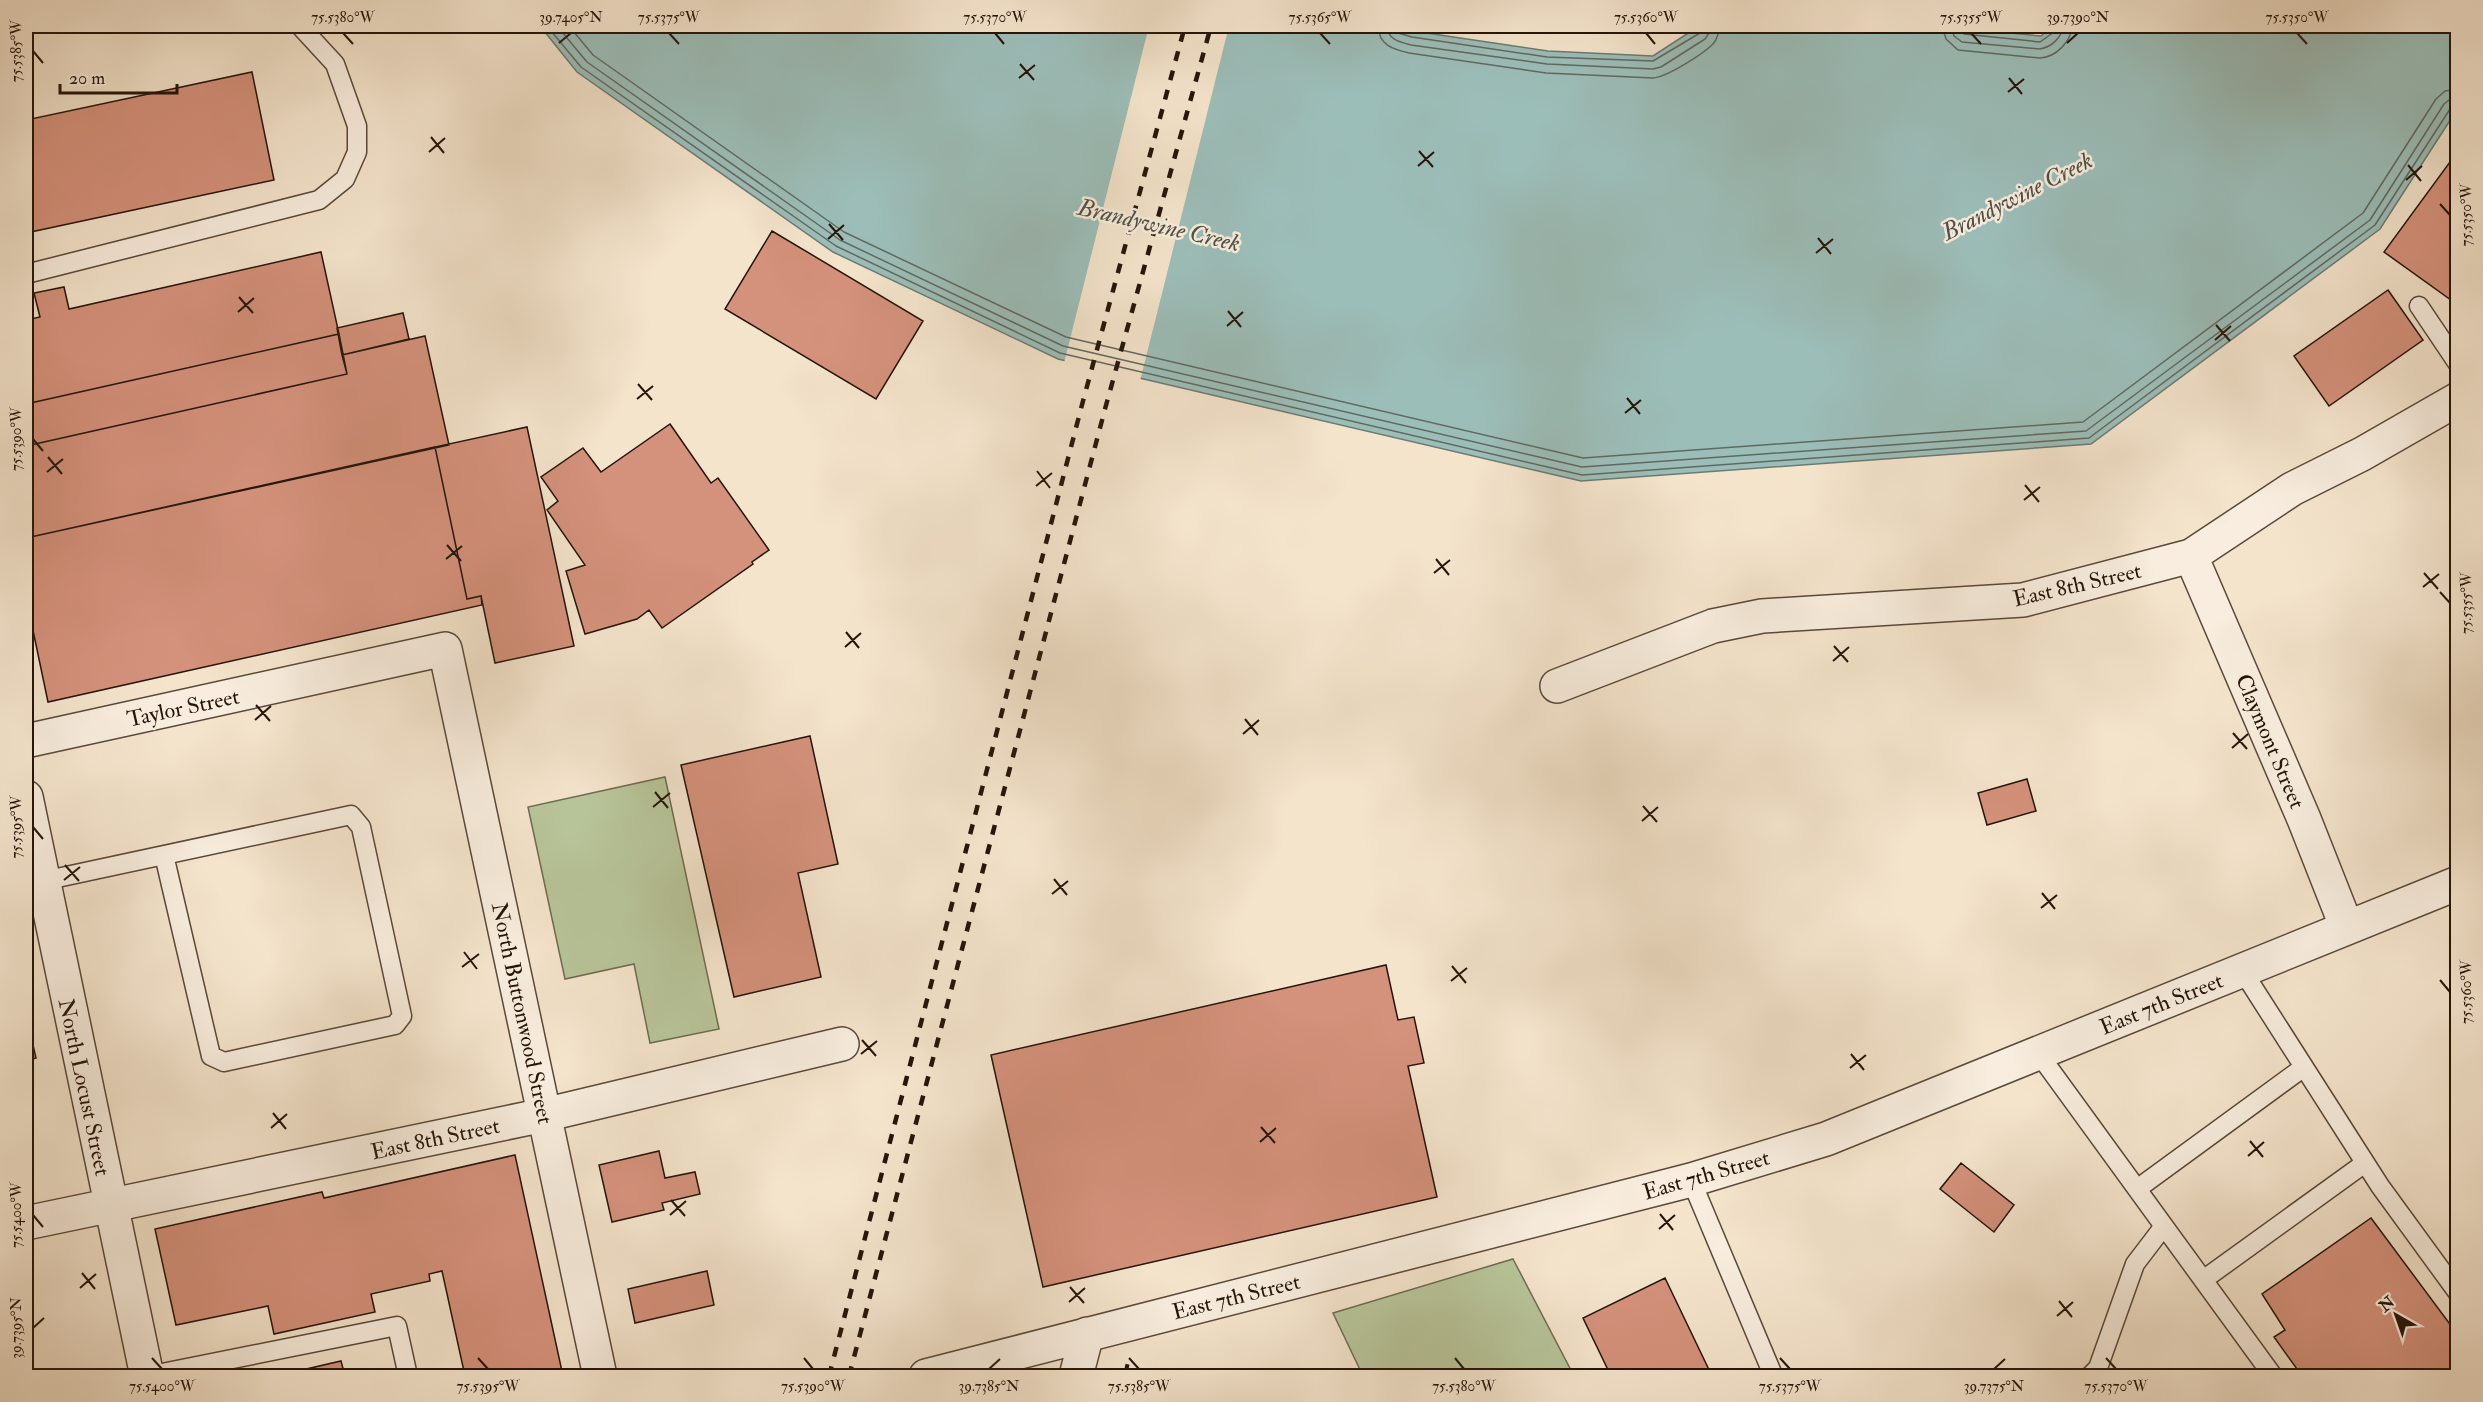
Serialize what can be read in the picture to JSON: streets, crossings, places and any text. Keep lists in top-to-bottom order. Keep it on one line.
{"streets":{"street":["East 8th Street","Taylor Street","Claymont Street","East 7th Street","North Buttonwood Street","North Locust Street"]},"crossings":[["East 8th Street","Claymont Street"],["East 8th Street","North Buttonwood Street"],["East 8th Street","North Locust Street"],["Taylor Street","North Buttonwood Street"],["Claymont Street","East 7th Street"]],"water":["Brandywine Creek"],"scale_bar":"20 m","north":"top left","coordinates":["75.5380°W","39.7405°N","75.5375°W","75.5370°W","75.5365°W","75.5360°W","75.5355°W","39.7390°N","75.5350°W","75.5385°W","75.5390°W","75.5395°W","75.5400°W","39.7395°N","39.7385°N","39.7375°N"]}
